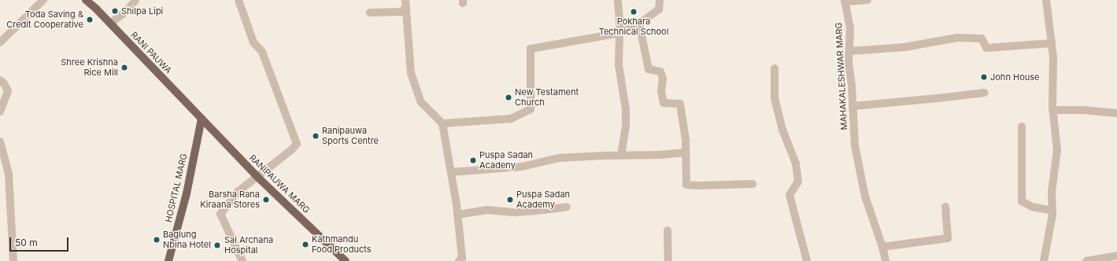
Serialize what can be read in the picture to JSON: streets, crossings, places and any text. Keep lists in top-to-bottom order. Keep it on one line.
{"streets":{"main road":["RANI PAUWA","RANIPAUWA MARG","HOSPITAL MARG"],"street":["MAHAKALESHWAR MARG"]},"crossings":[["RANI PAUWA","RANIPAUWA MARG"],["RANI PAUWA","HOSPITAL MARG"],["RANIPAUWA MARG","HOSPITAL MARG"]],"places":["Shilpa Lipi","Pokhara Technical School","Toda Saving & Credit Cooperative","Shree Krishna Rice Mill","John House","New Testament Church","Ranipauwa Sports Centre","Puspa Sadan Acadeny","Barsha Rana Kiraana Stores","Puspa Sadan Academy","Baglung Nbina Hotel","Kathmandu Food Products","Sai Archana Hospital"],"scale_bar":"50 m"}
